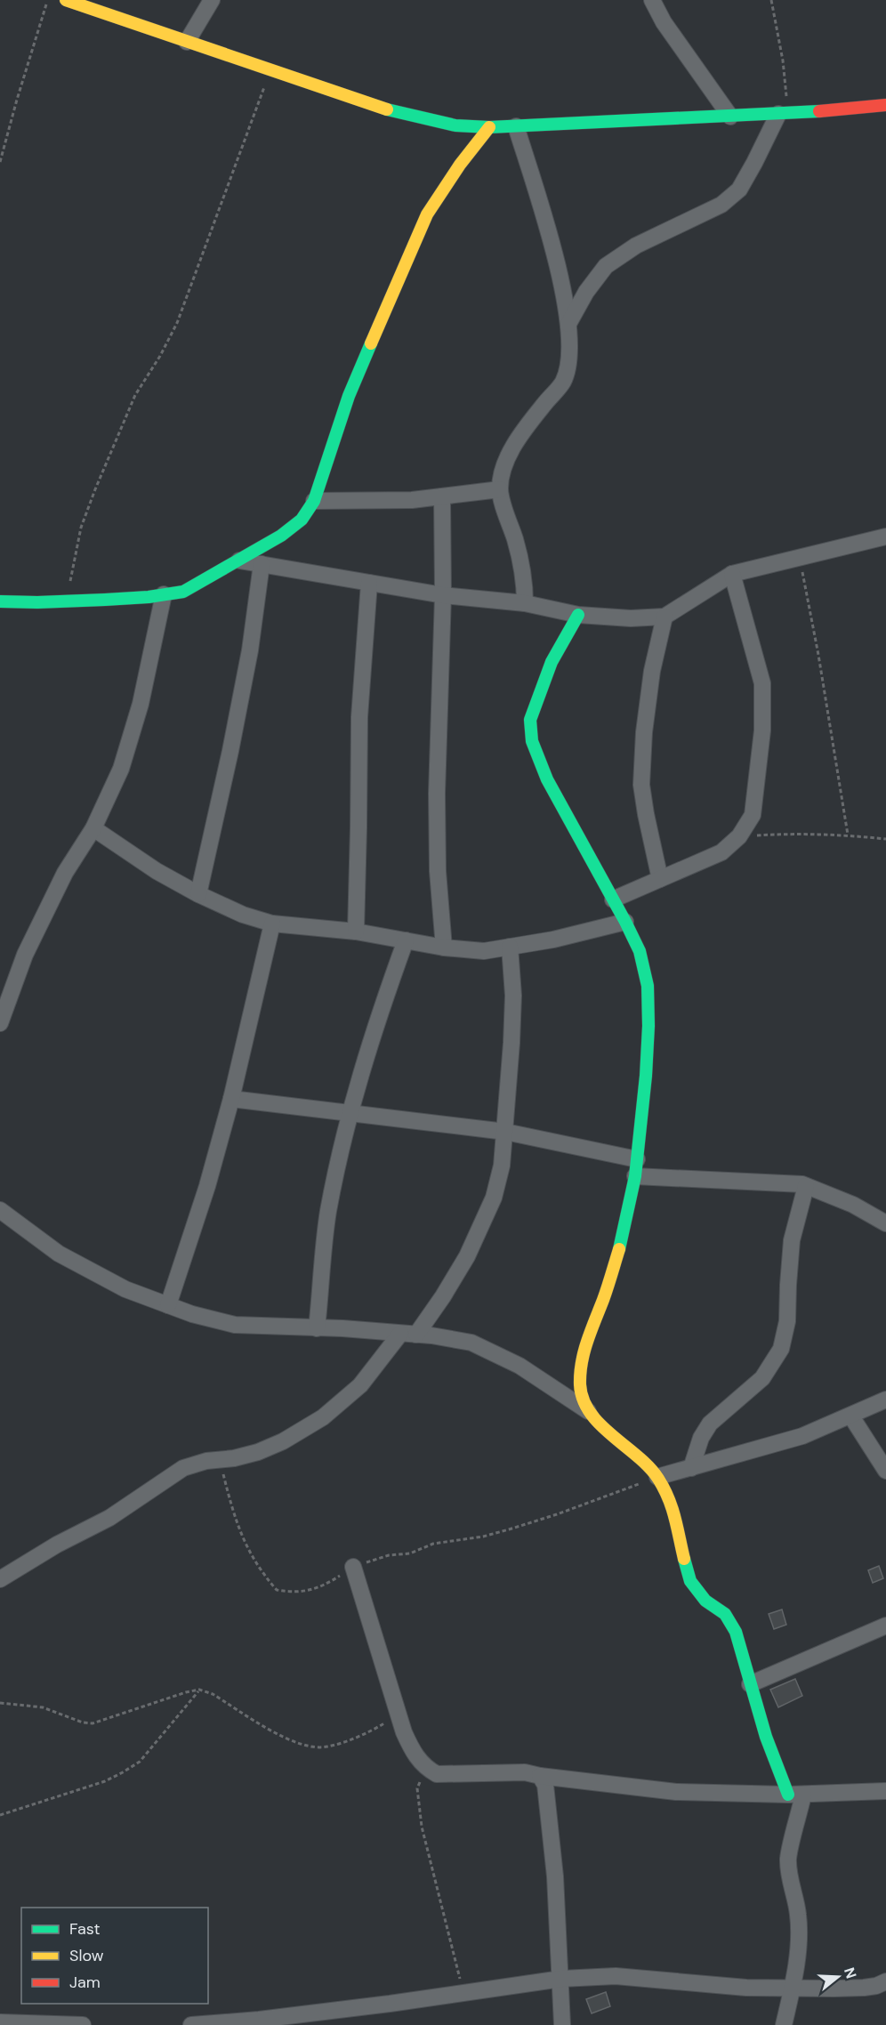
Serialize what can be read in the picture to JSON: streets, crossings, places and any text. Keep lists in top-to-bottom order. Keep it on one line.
{"legend":["Fast","Slow","Jam"],"north":"right"}
